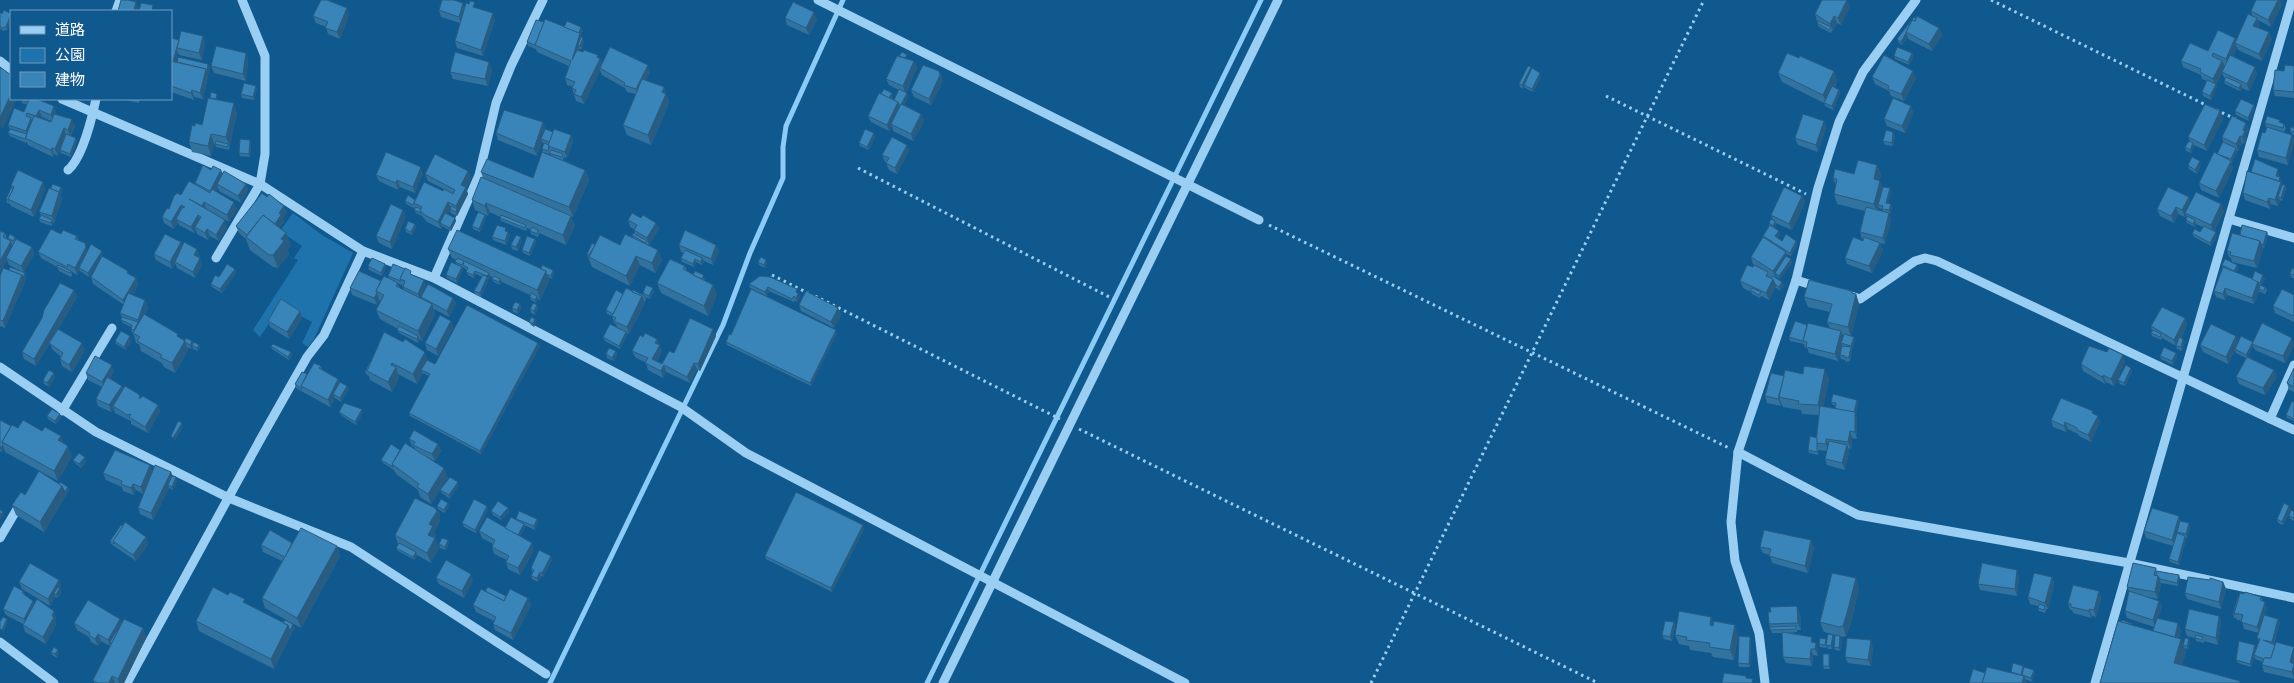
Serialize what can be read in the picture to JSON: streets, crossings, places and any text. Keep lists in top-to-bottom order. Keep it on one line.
{"legend":["道路","公園","建物"]}
